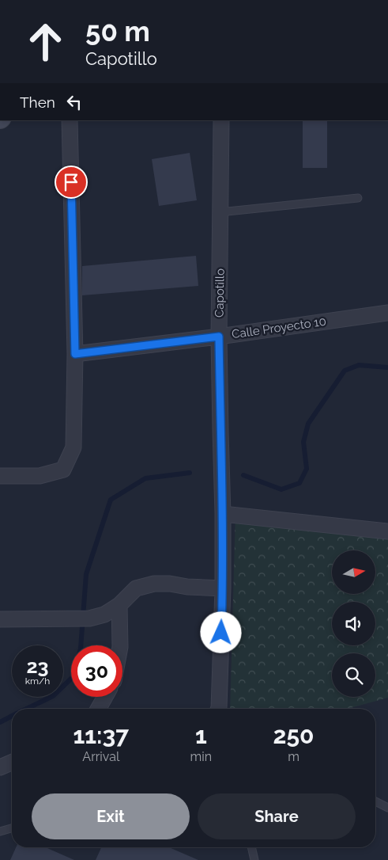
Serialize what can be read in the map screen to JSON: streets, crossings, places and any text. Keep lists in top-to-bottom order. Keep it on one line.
{"streets":{"street":["Capotillo","Calle Proyecto 10"]},"crossings":[["Capotillo","Calle Proyecto 10"]],"north":"right","page":{"turn":["50 m","Capotillo"],"then":"Then","speed":"23 km/h","limit":"30","eta":["11:37","Arrival","1","min","250","m"],"buttons":["Exit","Share"]}}
